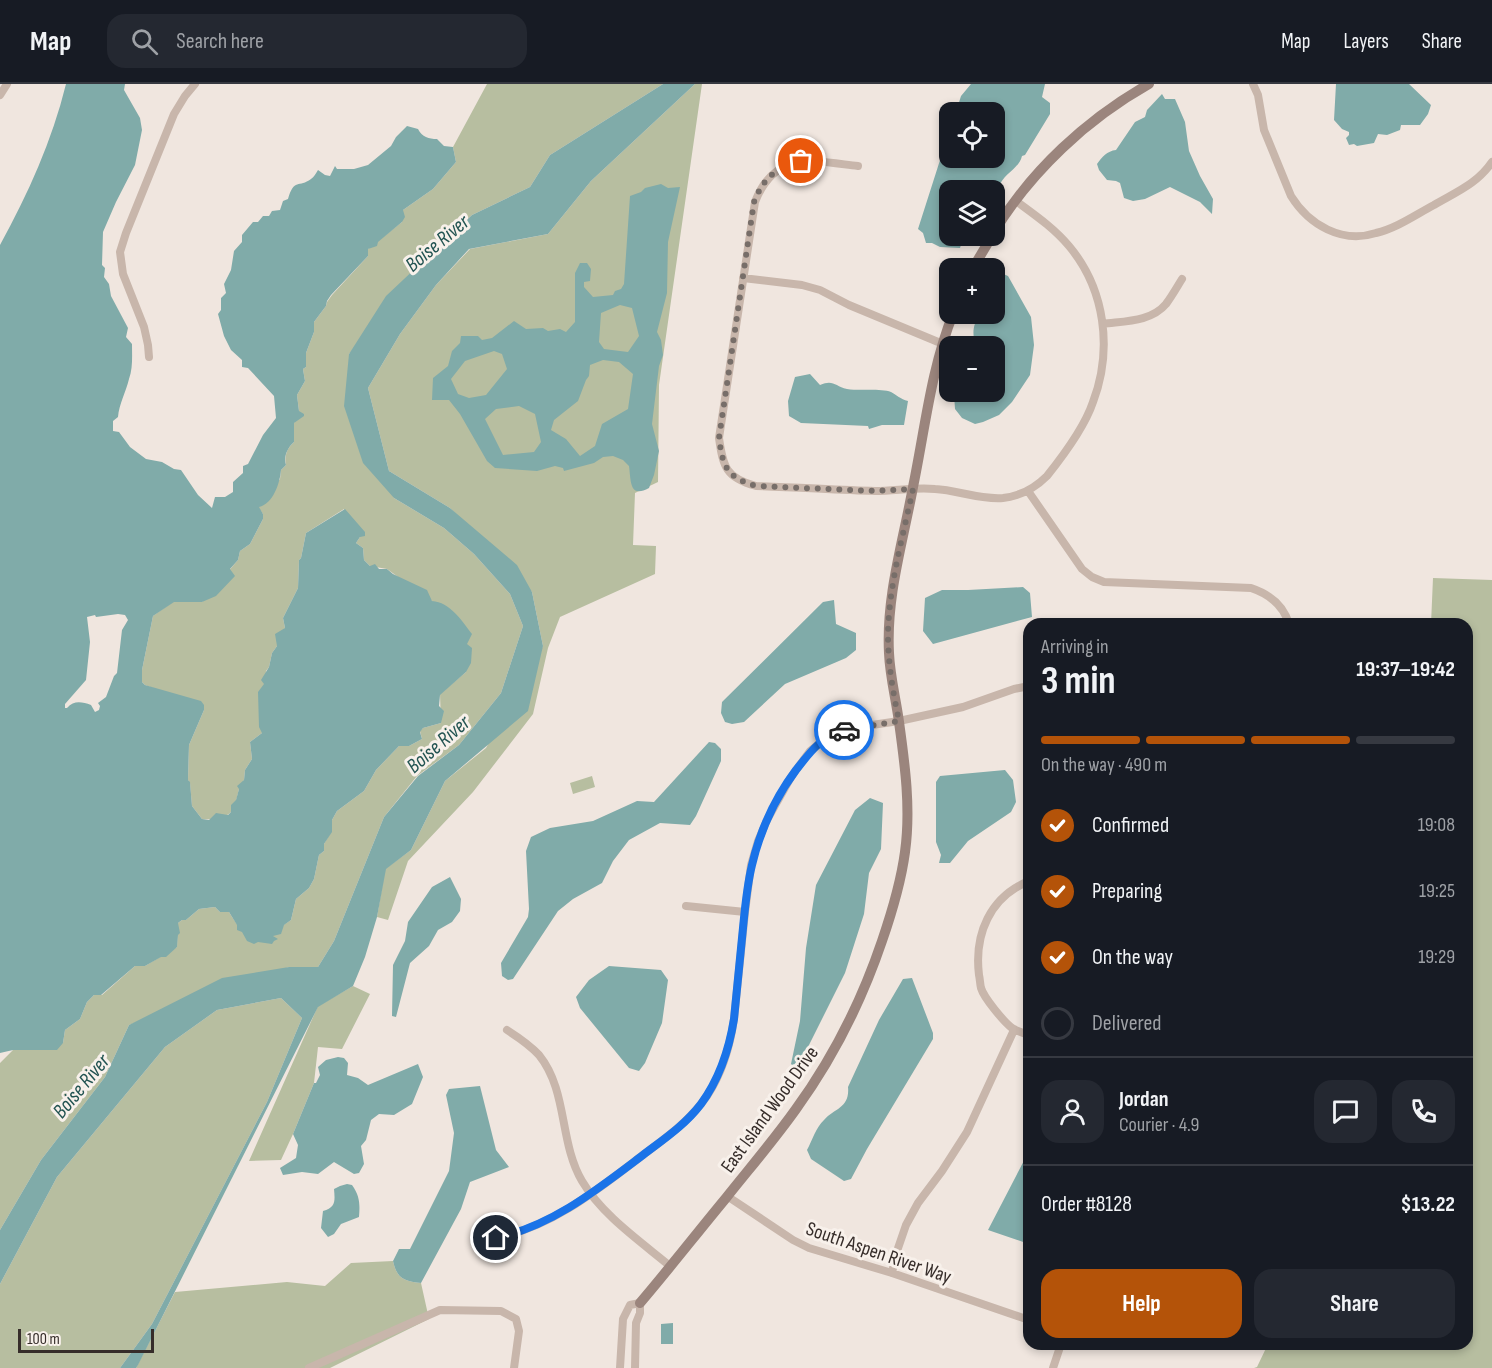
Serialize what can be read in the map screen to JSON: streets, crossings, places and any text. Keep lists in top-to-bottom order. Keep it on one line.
{"streets":{"street":["East Island Wood Drive","South Aspen River Way"]},"crossings":[["East Island Wood Drive","South Aspen River Way"]],"water":["Boise River"],"scale_bar":"100 m","page":{"header":"Map","search":"Search here","nav":["Map","Layers","Share"],"map_buttons":["+","−"],"heading":["3 min","Arriving in","19:37–19:42"],"panel":["Jordan","Courier · 4.9","Order #8128","$13.22"],"bar":"On the way · 490 m","list":[["Confirmed","19:08"],["Preparing","19:25"],["On the way","19:29"],"Delivered"],"buttons":["Help","Share"],"scale":"100 m"}}
